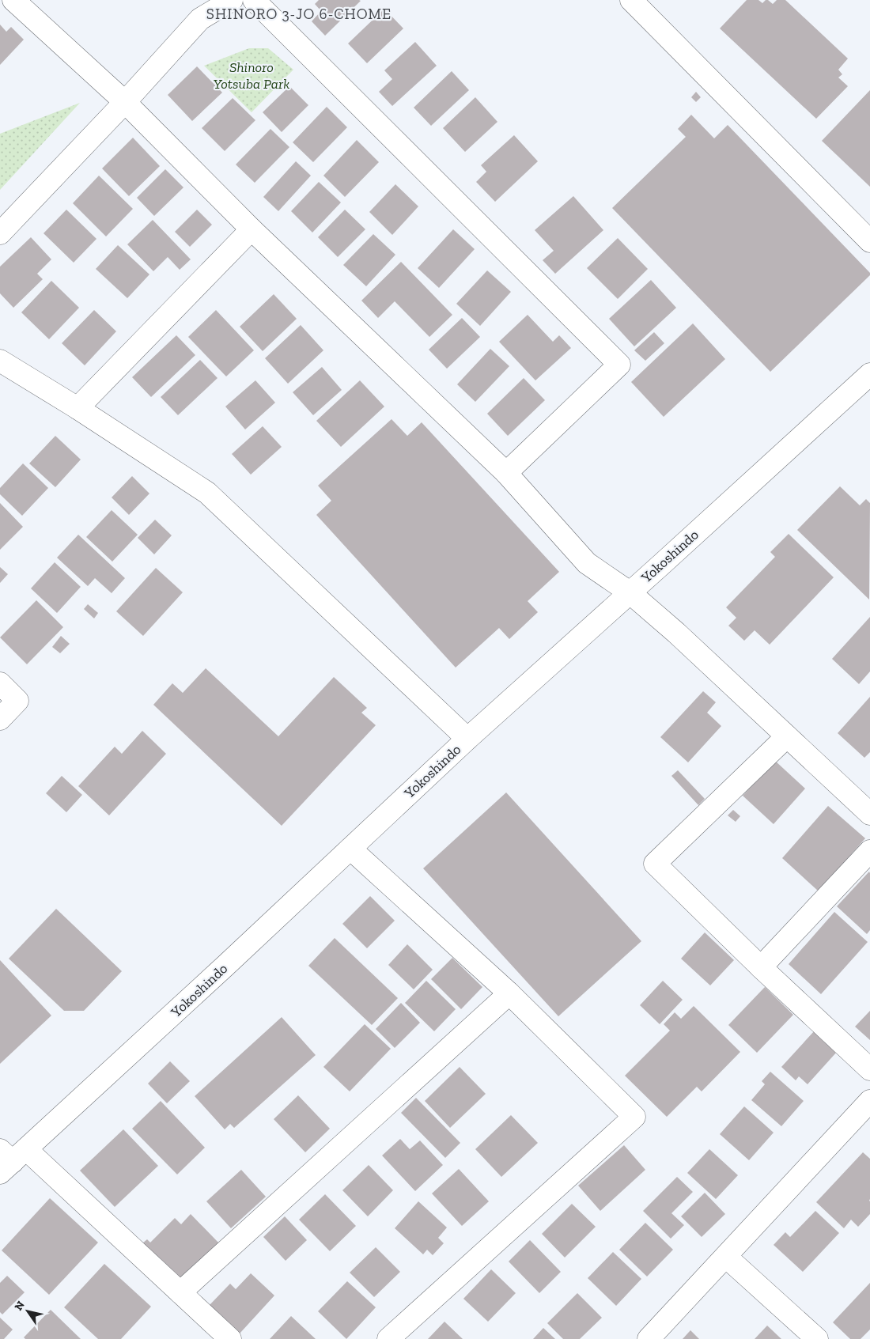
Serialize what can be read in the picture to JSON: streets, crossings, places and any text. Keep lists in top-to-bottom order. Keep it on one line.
{"streets":{"street":["Yokoshindo"]},"districts":["SHINORO 3-JO 6-CHOME"],"parks":["Shinoro Yotsuba Park"],"north":"top left"}
